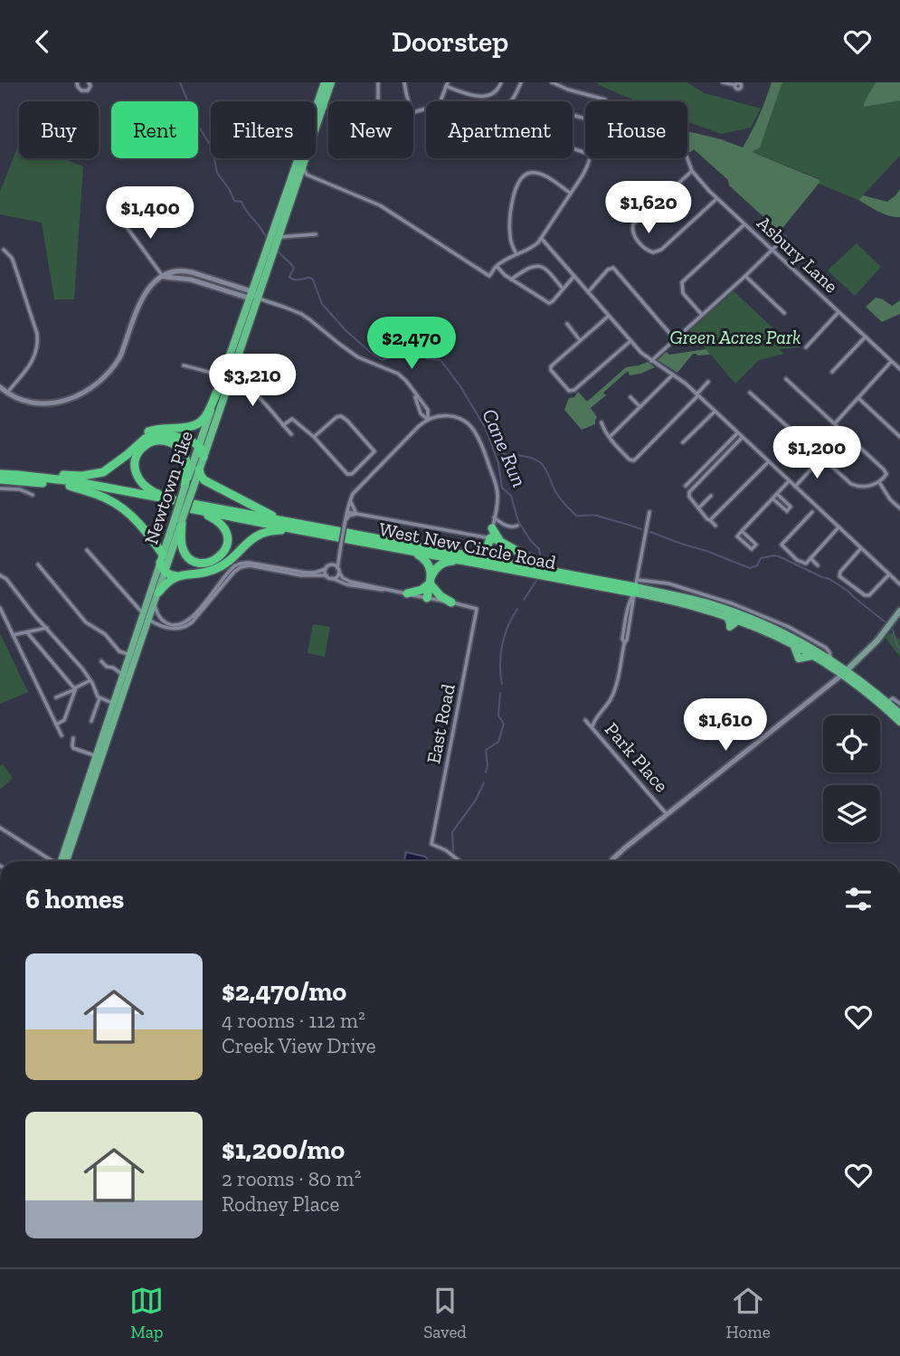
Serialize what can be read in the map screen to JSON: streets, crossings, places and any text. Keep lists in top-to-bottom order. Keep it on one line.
{"streets":{"highway":["Newtown Pike","West New Circle Road"],"street":["Asbury Lane","East Road","Park Place"]},"water":["Cane Run"],"parks":["Green Acres Park"],"page":{"header":"Doorstep","chip":["Buy","Rent","Filters","New","Apartment","House"],"price":["$1,620","$1,400","$2,470","$3,210","$1,200","$1,610"],"heading":"6 homes","list":[{"name":"$2,470/mo","note":"4 rooms · 112 m² · Creek View Drive"},{"name":"$1,200/mo","note":"2 rooms · 80 m² · Rodney Place"}],"tabs":["Map","Saved","Home"]}}
